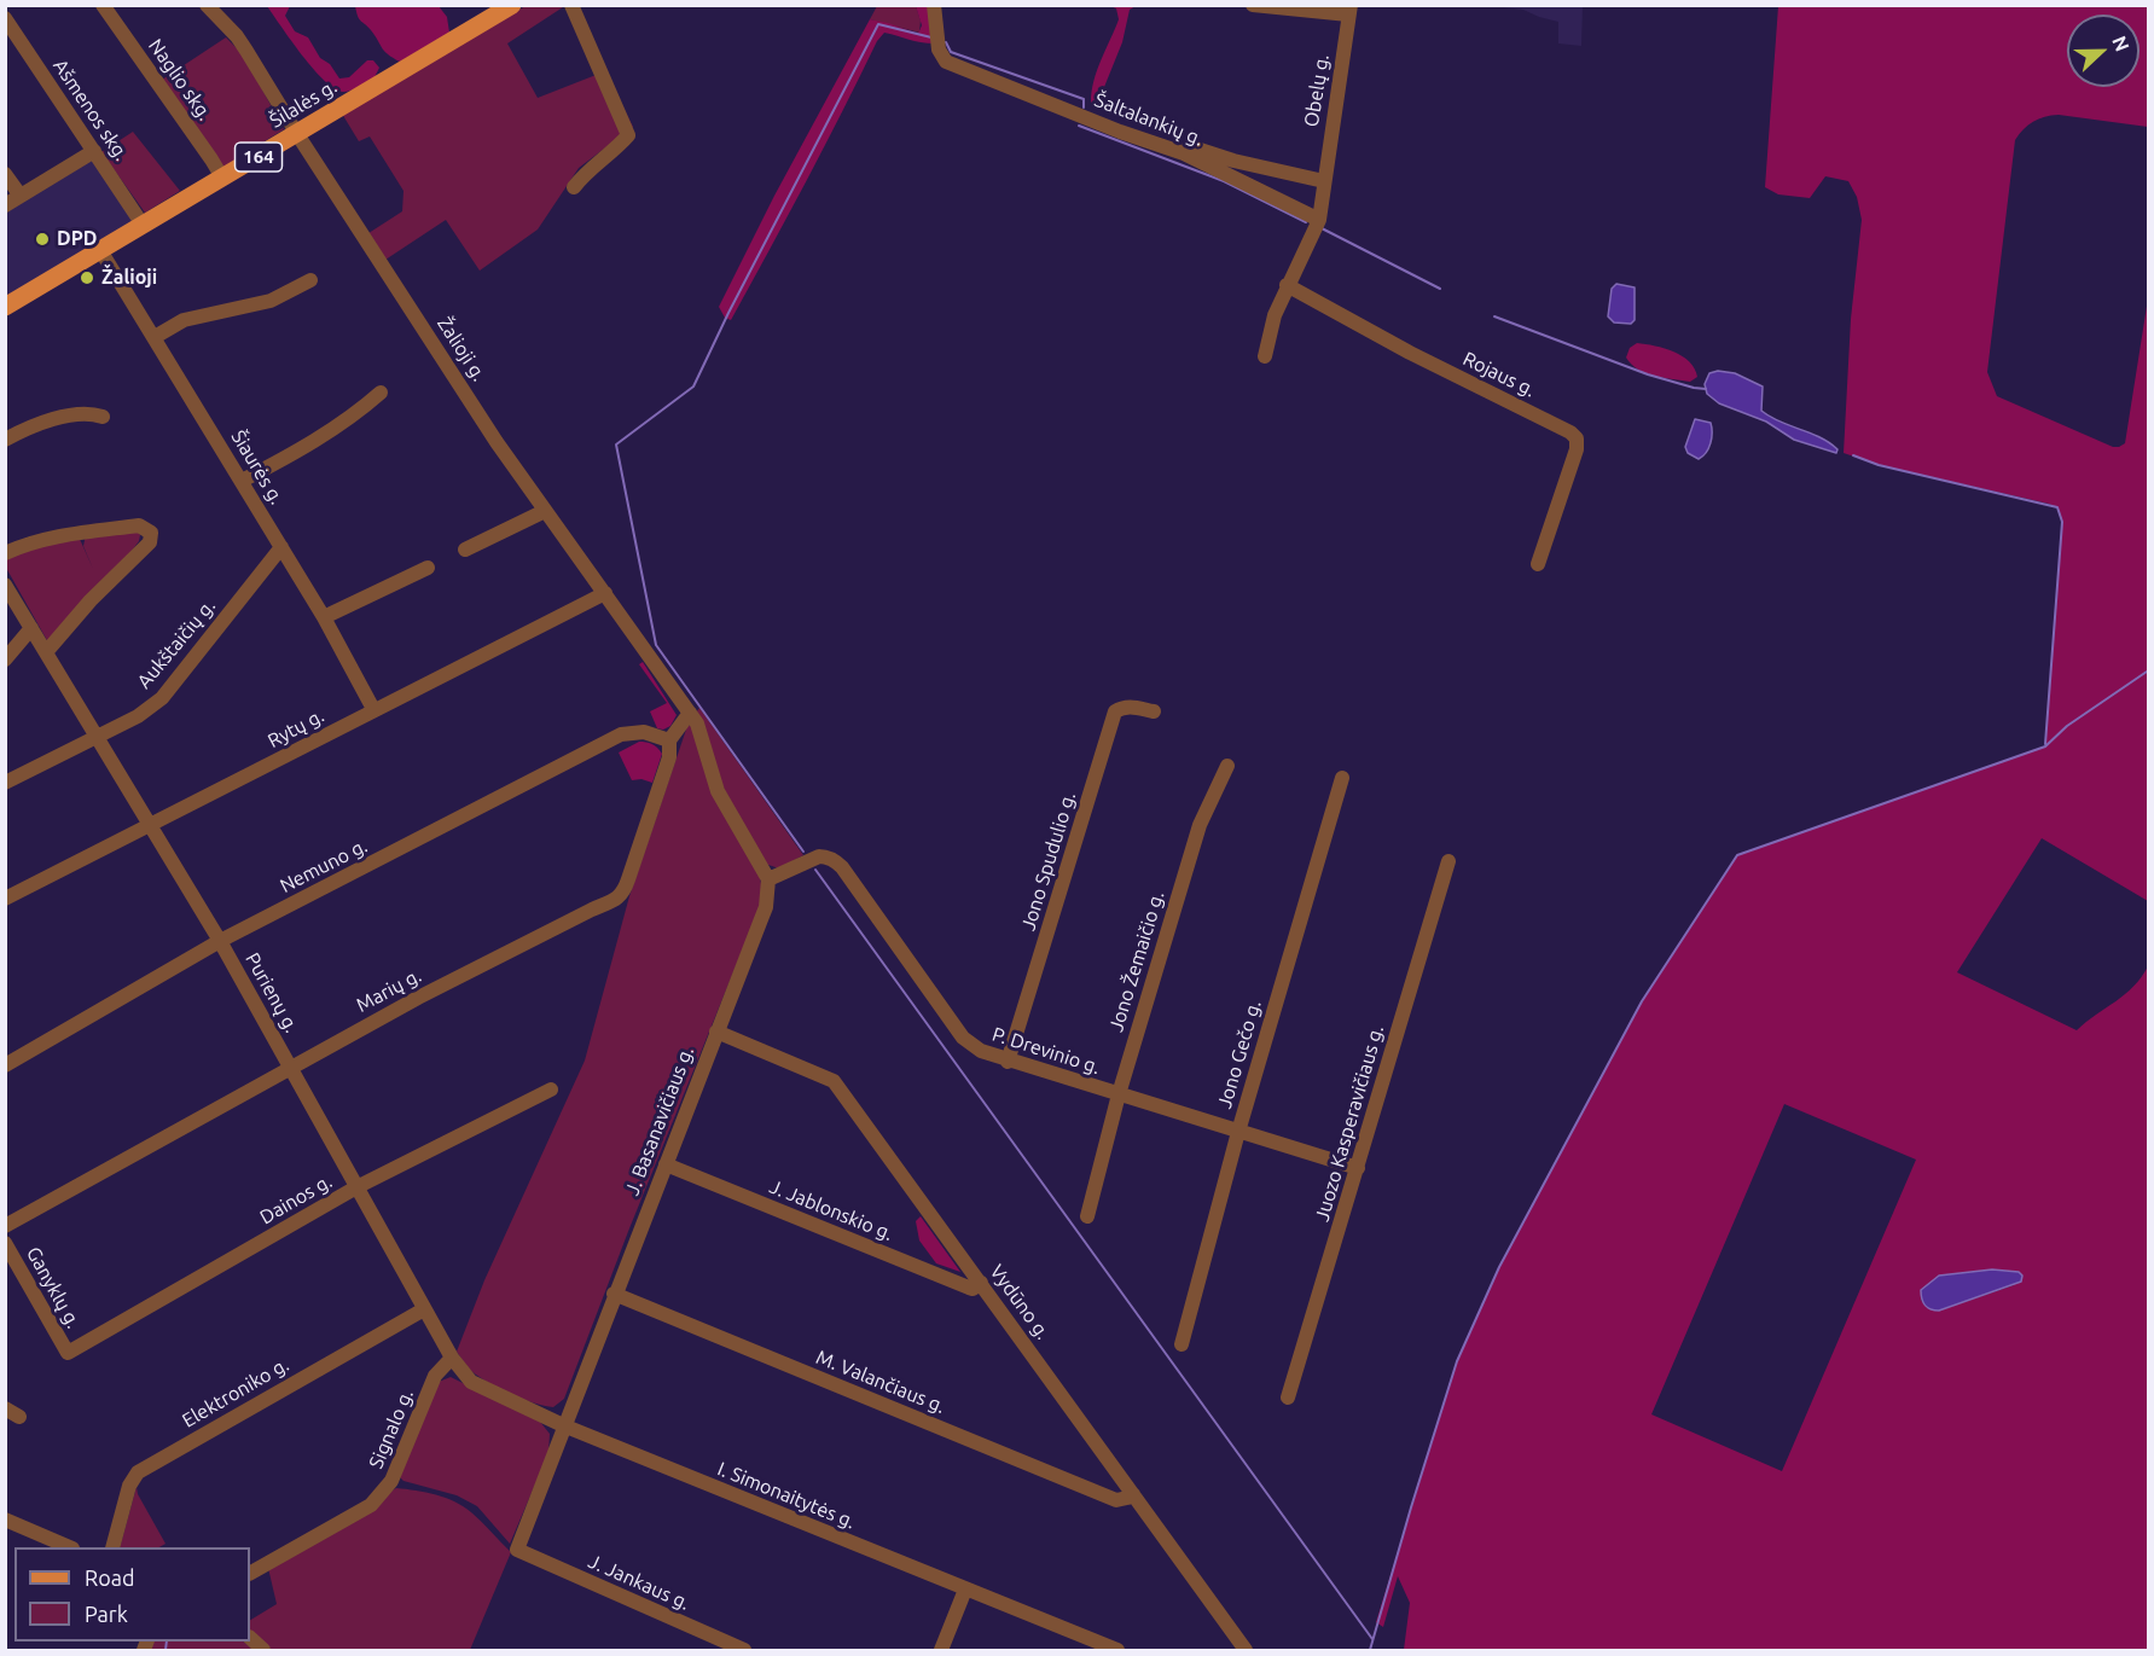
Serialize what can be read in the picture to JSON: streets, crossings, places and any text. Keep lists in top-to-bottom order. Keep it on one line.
{"streets":{"main road":["Šilalės g.","164"],"street":["Naglio skg.","Obelų g.","Ašmenos skg.","Šaltalankių g.","Žalioji g.","Rojaus g.","Šiaurės g.","Aukštaičių g.","Rytų g.","Jono Spudulio g.","Nemuno g.","Jono Žemaičio g.","Marių g.","Purienų g.","P. Drevinio g.","Jono Gečo g.","J. Basanavičiaus g.","Juozo Kasperavičiaus g.","Dainos g.","J. Jablonskio g.","Ganyklų g.","Vydūno g.","M. Valančiaus g.","Elektroniko g.","Signalo g.","I. Simonaitytės g.","J. Jankaus g."]},"crossings":[["Naglio skg.","Šilalės g."],["Obelų g.","Šaltalankių g."],["Šilalės g.","Ašmenos skg."],["Šilalės g.","Žalioji g."],["Šilalės g.","Šiaurės g."],["Žalioji g.","Rytų g."],["Žalioji g.","Marių g."],["Šiaurės g.","Aukštaičių g."],["Šiaurės g.","Rytų g."],["Aukštaičių g.","Purienų g."],["Rytų g.","Purienų g."],["Jono Spudulio g.","P. Drevinio g."],["Nemuno g.","Marių g."],["Nemuno g.","Purienų g."],["Jono Žemaičio g.","P. Drevinio g."],["Marių g.","Purienų g."],["Purienų g.","Dainos g."],["Purienų g.","Elektroniko g."],["Purienų g.","Signalo g."],["Purienų g.","I. Simonaitytės g."],["P. Drevinio g.","Jono Gečo g."],["P. Drevinio g.","J. Basanavičiaus g."],["P. Drevinio g.","Juozo Kasperavičiaus g."],["J. Basanavičiaus g.","J. Jablonskio g."],["J. Basanavičiaus g.","Vydūno g."],["J. Basanavičiaus g.","M. Valančiaus g."],["J. Basanavičiaus g.","I. Simonaitytės g."],["J. Basanavičiaus g.","J. Jankaus g."],["Dainos g.","Ganyklų g."],["J. Jablonskio g.","Vydūno g."],["Vydūno g.","M. Valančiaus g."],["Signalo g.","I. Simonaitytės g."]],"places":["DPD","Žalioji"],"legend":["Road","Park"],"north":"right"}
